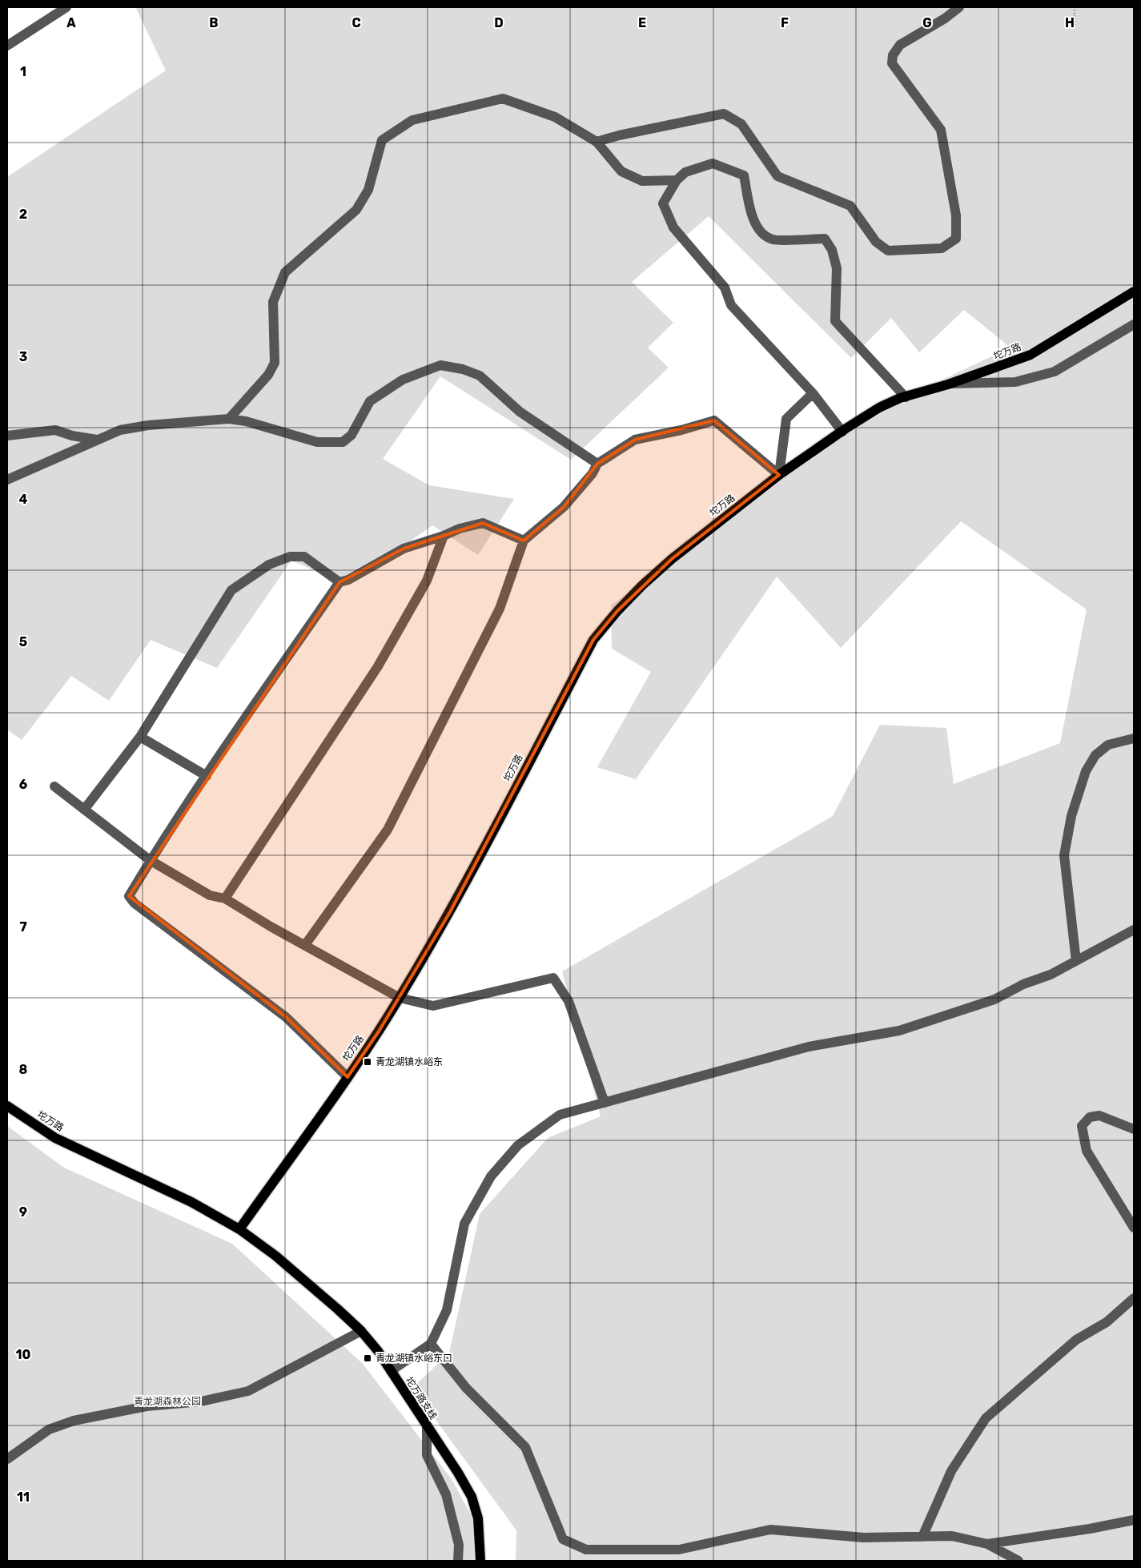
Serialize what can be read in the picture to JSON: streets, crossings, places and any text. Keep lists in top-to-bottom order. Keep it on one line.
{"streets":{"main road":["坨万路","坨万路支线"]},"crossings":[["坨万路","坨万路支线"]],"parks":["青龙湖森林公园"],"places":{"transit":["青龙湖镇水峪东","青龙湖镇水峪东口"]},"grid":{"columns":["A","B","C","D","E","F","G","H"],"rows":["1","2","3","4","5","6","7","8","9","10","11"]}}
